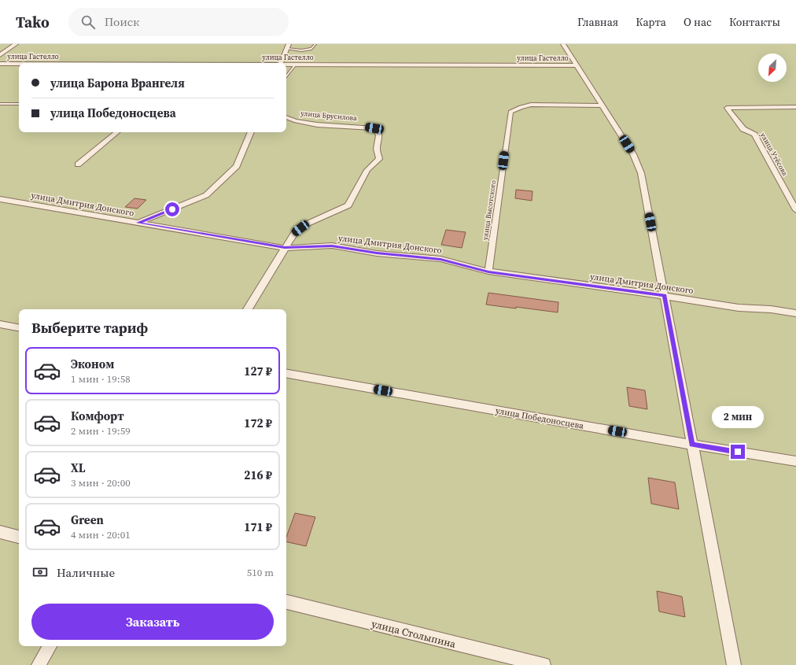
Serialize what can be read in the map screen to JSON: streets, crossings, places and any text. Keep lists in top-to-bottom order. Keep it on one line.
{"streets":{"street":["улица Гастелло","улица Брусилова","улица Утёсова","улица Дмитрия Донского","улица Высотского","улица Победоносцева","улица Столыпина"]},"crossings":[["улица Брусилова","улица Дмитрия Донского"],["улица Дмитрия Донского","улица Высотского"]],"north":"bottom left","page":{"header":"Tako","search":"Поиск","nav":["Главная","Карта","О нас","Контакты"],"banner":["улица Барона Врангеля","улица Победоносцева"],"heading":"Выберите тариф","list":[{"name":"Эконом","note":"1 мин · 19:58","value":"127 ₽"},{"name":"Комфорт","note":"2 мин · 19:59","value":"172 ₽"},{"name":"XL","note":"3 мин · 20:00","value":"216 ₽"},{"name":"Green","note":"4 мин · 20:01","value":"171 ₽"}],"bubble":"2 мин","pay":["Наличные","510 m"],"buttons":"Заказать"}}
